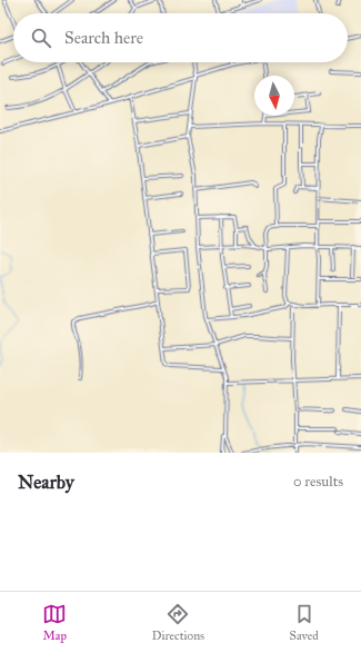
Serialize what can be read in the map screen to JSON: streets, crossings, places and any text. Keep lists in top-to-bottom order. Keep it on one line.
{"north":"bottom","page":{"search":"Search here","heading":["Nearby","0 results"],"nav":["Map","Directions","Saved"]}}
